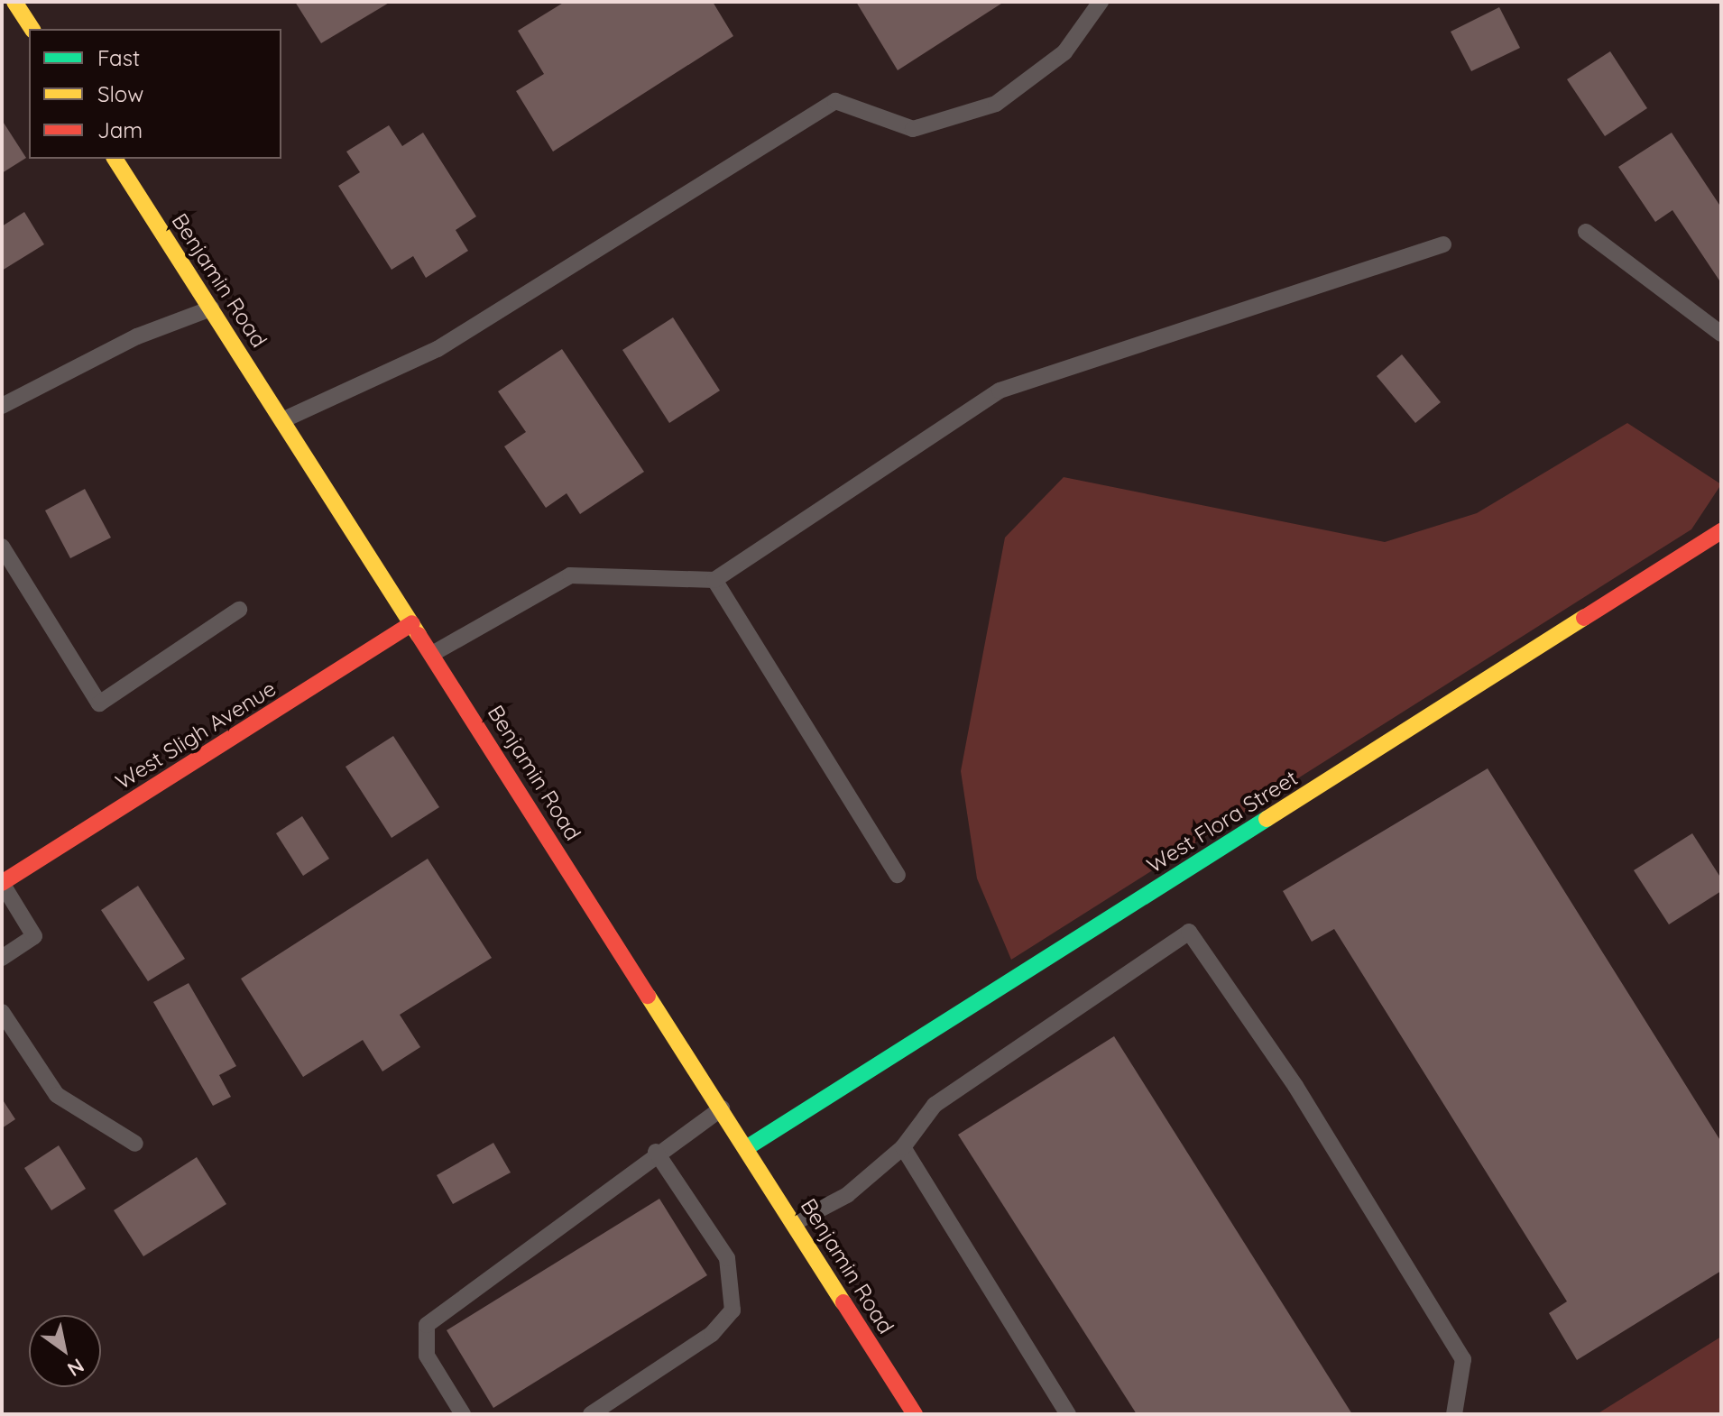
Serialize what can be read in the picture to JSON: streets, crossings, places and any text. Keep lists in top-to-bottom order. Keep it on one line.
{"streets":{"street":["Benjamin Road","West Sligh Avenue","West Flora Street"]},"crossings":[["Benjamin Road","West Sligh Avenue"],["Benjamin Road","West Flora Street"]],"legend":["Fast","Slow","Jam"],"north":"bottom right"}
